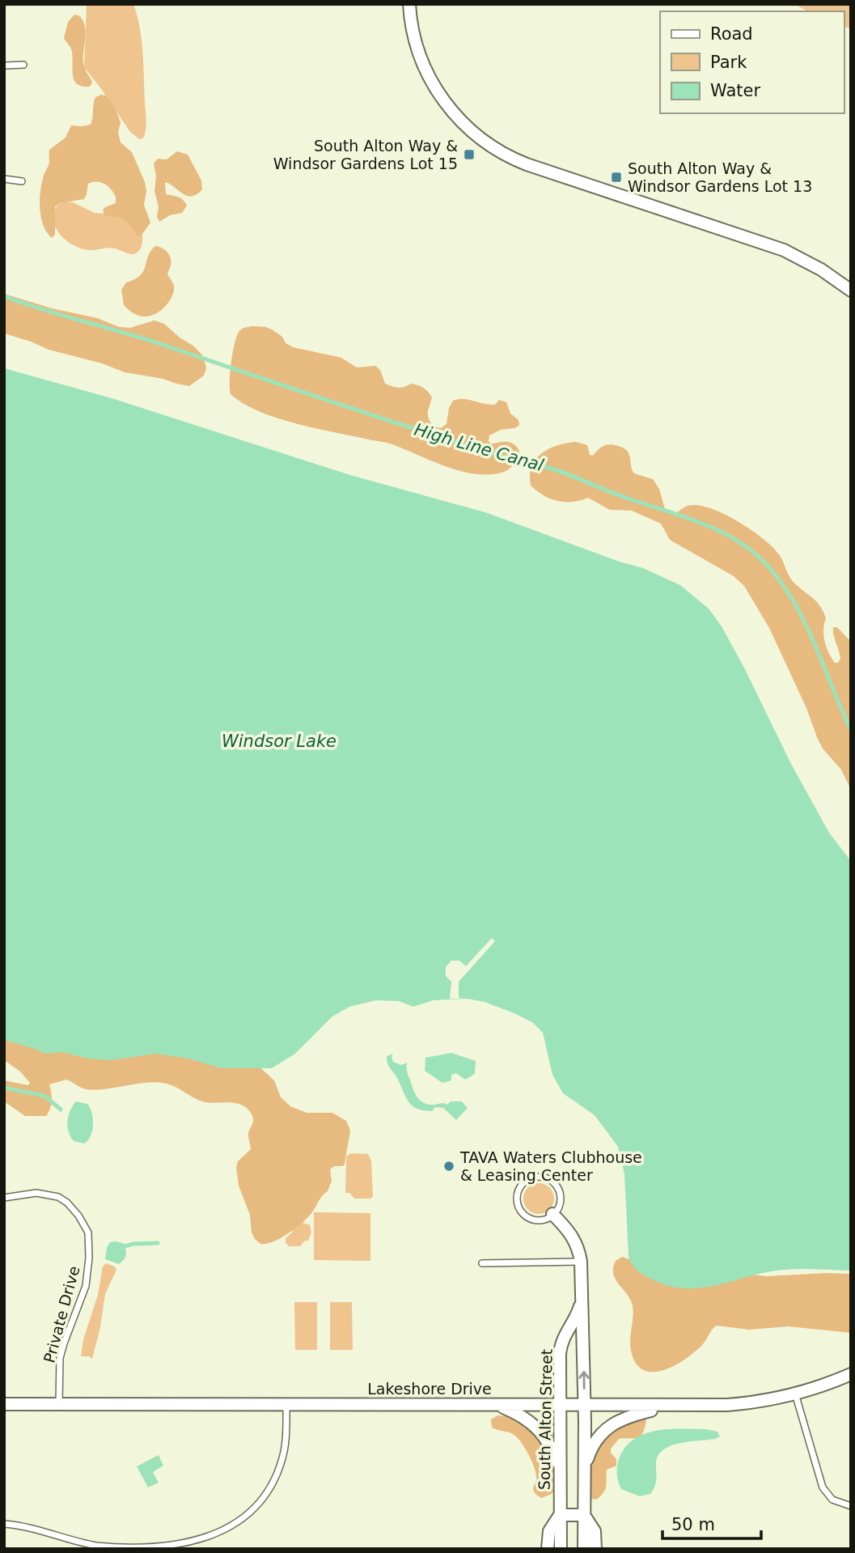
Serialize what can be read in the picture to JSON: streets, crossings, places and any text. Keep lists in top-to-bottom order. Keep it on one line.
{"streets":{"street":["Lakeshore Drive","South Alton Street"],"lane":["Private Drive"]},"crossings":[["Private Drive","Lakeshore Drive"],["Lakeshore Drive","South Alton Street"]],"water":["High Line Canal","Windsor Lake"],"places":{"transit":["South Alton Way & Windsor Gardens Lot 15","South Alton Way & Windsor Gardens Lot 13"],"other":["TAVA Waters Clubhouse & Leasing Center"]},"legend":["Road","Park","Water"],"scale_bar":"50 m"}
